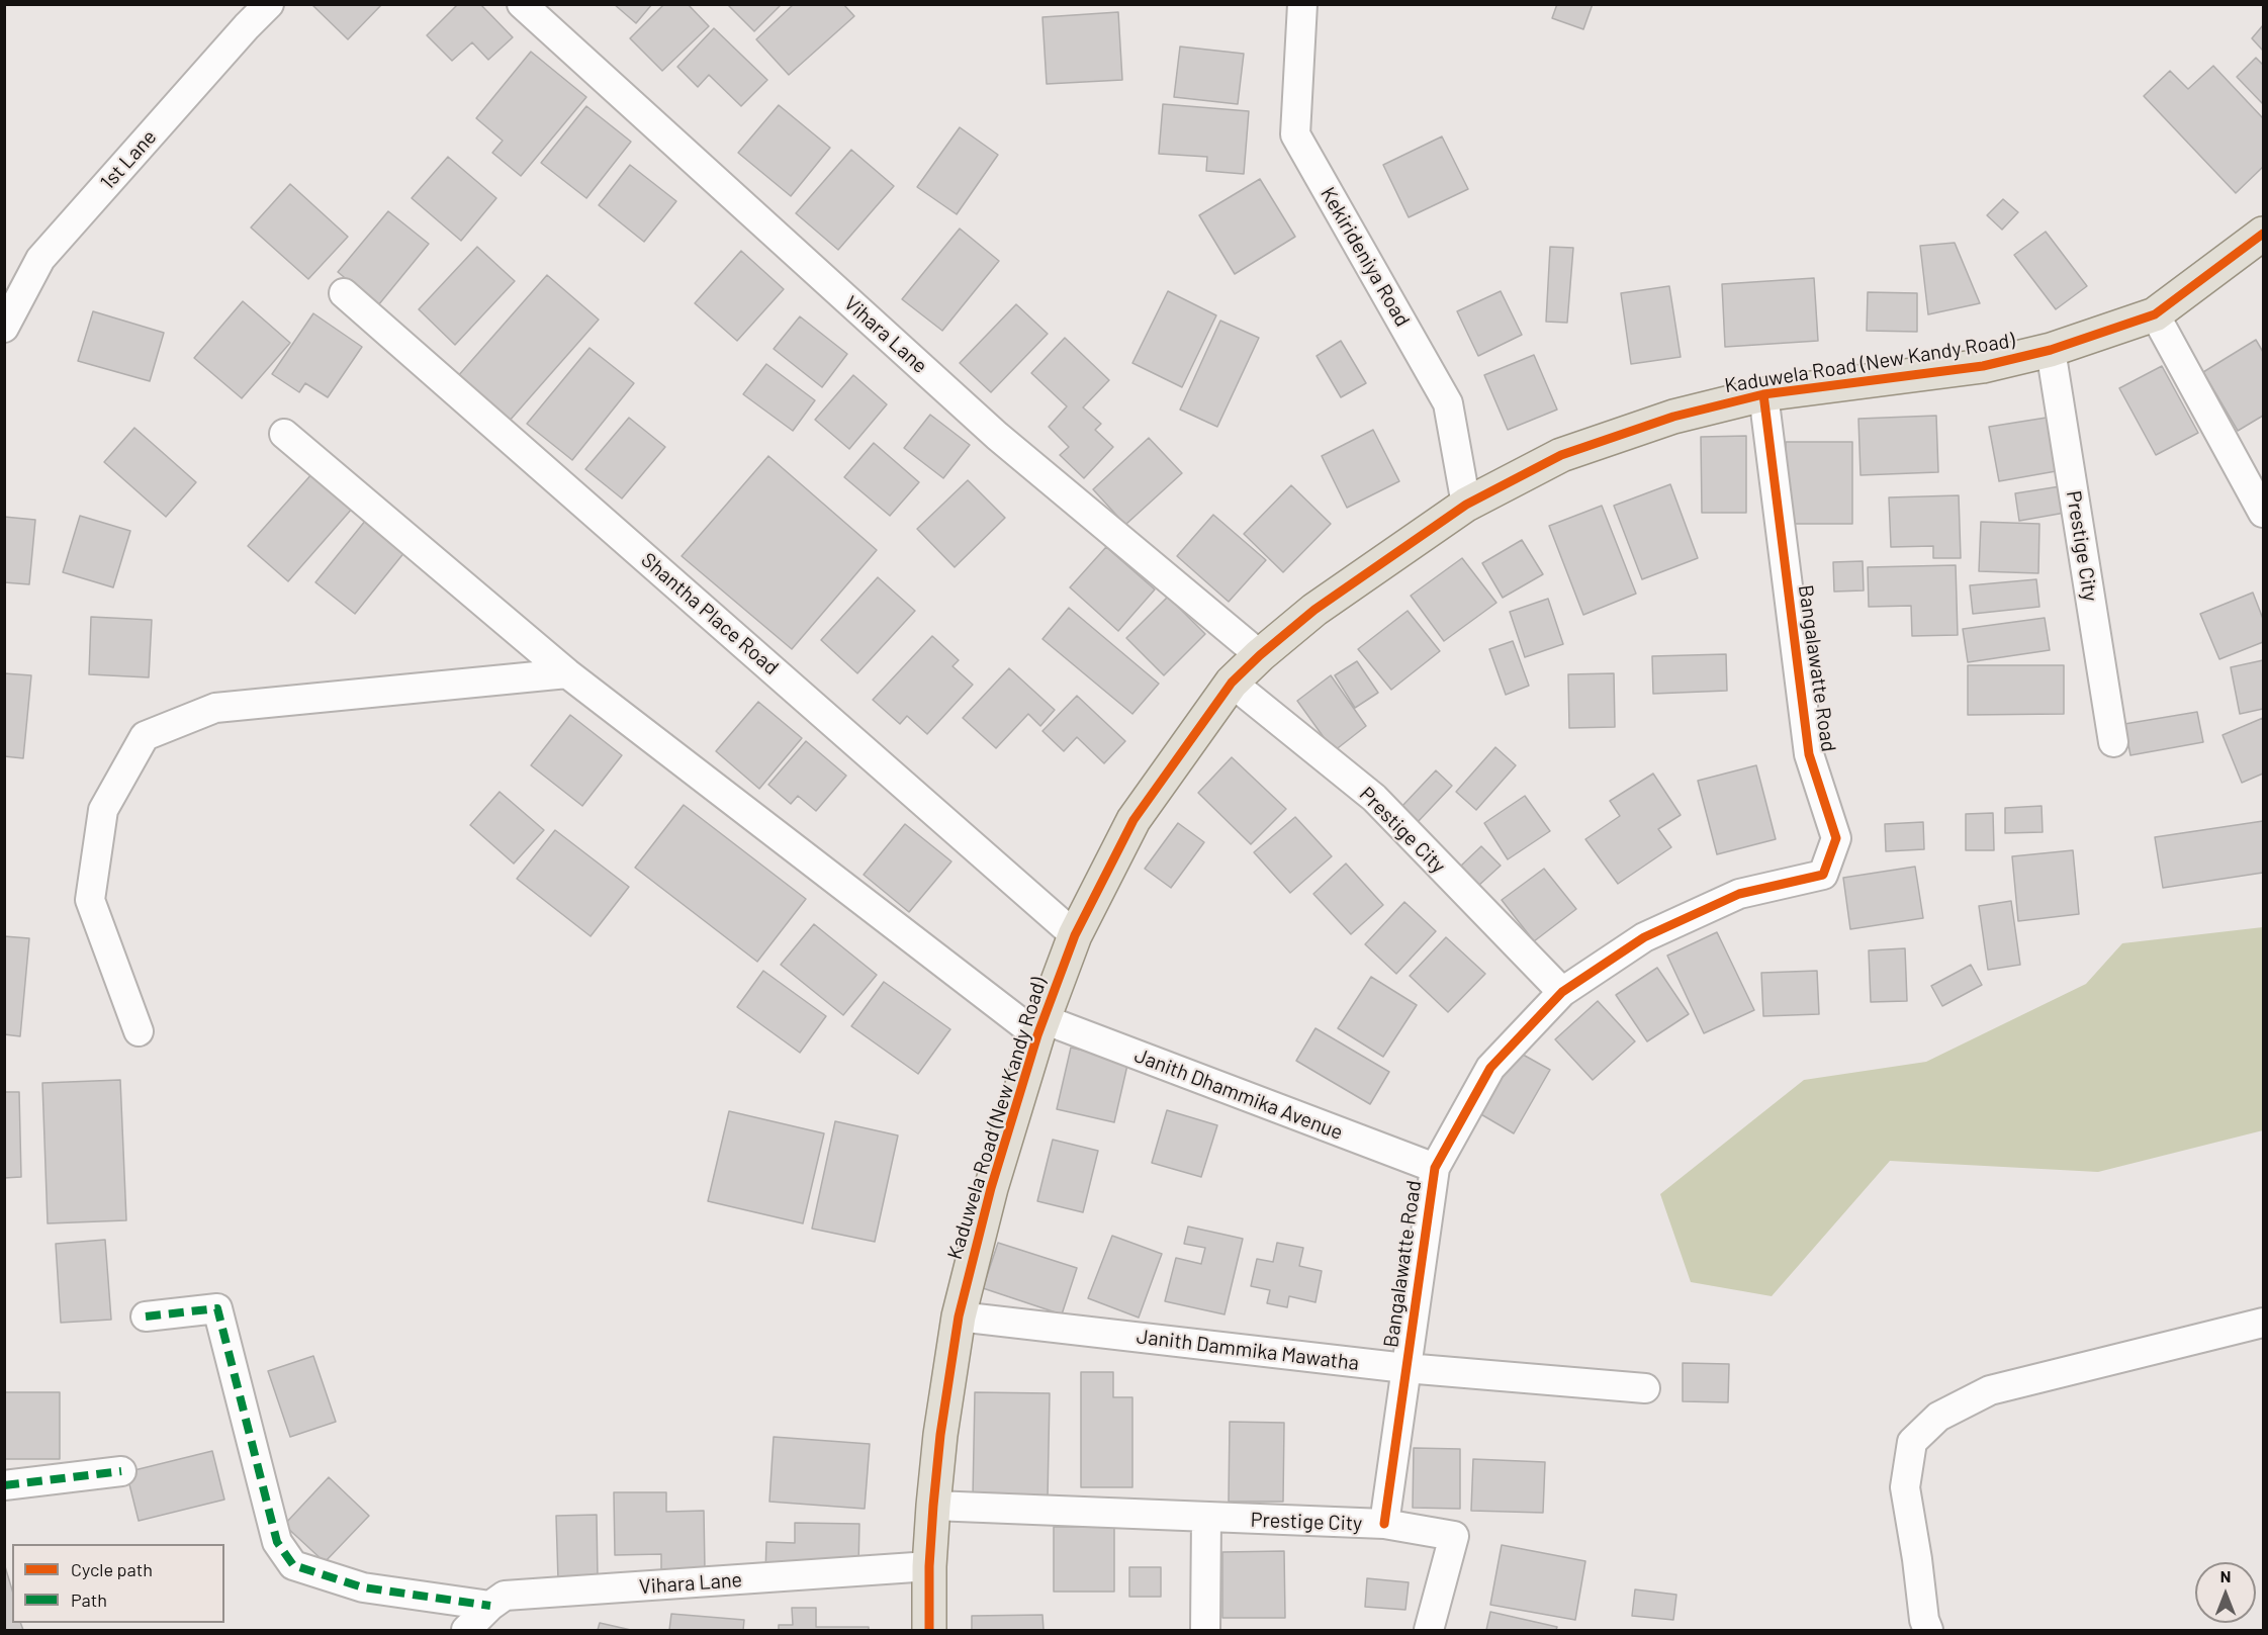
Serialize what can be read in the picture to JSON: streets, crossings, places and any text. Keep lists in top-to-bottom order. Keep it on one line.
{"streets":{"main road":["Kaduwela Road (New Kandy Road)"],"street":["1st Lane","Kekirideniya Road","Vihara Lane","Prestige City","Shantha Place Road","Bangalawatte Road","Janith Dhammika Avenue","Janith Dammika Mawatha"]},"crossings":[["Kekirideniya Road","Kaduwela Road (New Kandy Road)"],["Vihara Lane","Kaduwela Road (New Kandy Road)"],["Kaduwela Road (New Kandy Road)","Prestige City"],["Kaduwela Road (New Kandy Road)","Shantha Place Road"],["Kaduwela Road (New Kandy Road)","Bangalawatte Road"],["Kaduwela Road (New Kandy Road)","Janith Dhammika Avenue"],["Kaduwela Road (New Kandy Road)","Janith Dammika Mawatha"],["Prestige City","Bangalawatte Road"],["Bangalawatte Road","Janith Dhammika Avenue"],["Bangalawatte Road","Janith Dammika Mawatha"]],"legend":["Cycle path","Path"],"north":"top"}
